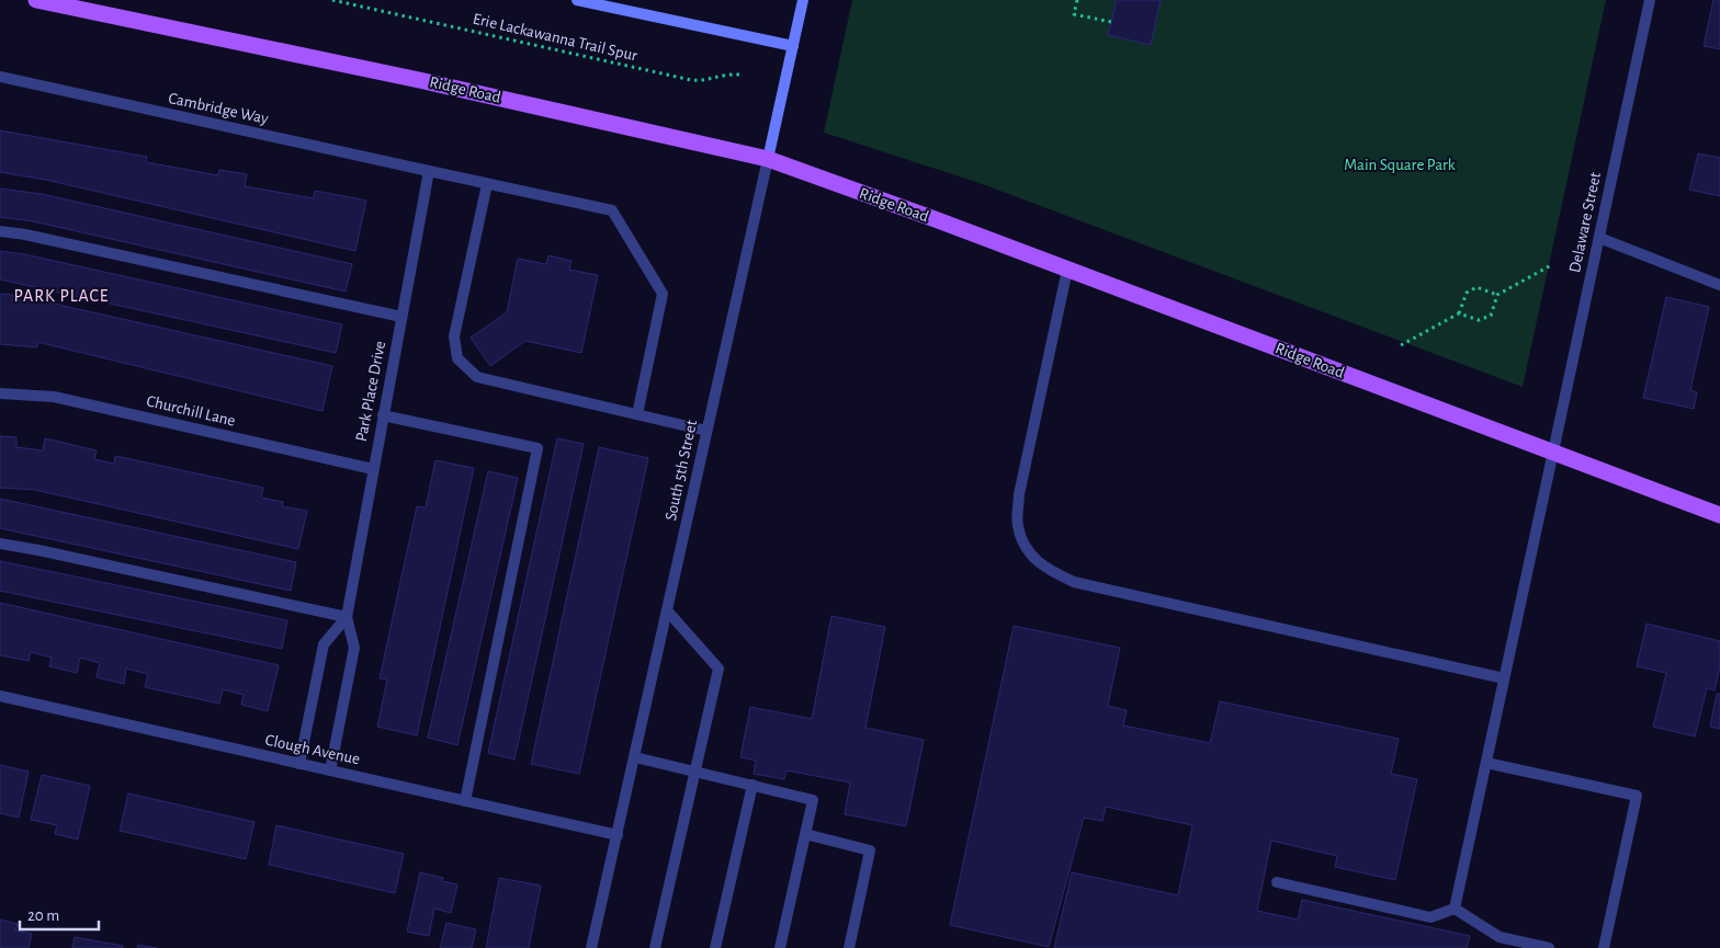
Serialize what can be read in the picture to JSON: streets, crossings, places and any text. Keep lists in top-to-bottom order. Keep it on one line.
{"streets":{"main road":["Ridge Road"],"street":["Cambridge Way","Delaware Street","Park Place Drive","Churchill Lane","South 5th Street","Clough Avenue"],"path":["Erie Lackawanna Trail Spur"]},"crossings":[["Ridge Road","Delaware Street"],["Ridge Road","South 5th Street"],["Cambridge Way","Park Place Drive"],["Park Place Drive","Churchill Lane"],["Park Place Drive","Clough Avenue"],["South 5th Street","Clough Avenue"]],"districts":["PARK PLACE"],"parks":["Main Square Park"],"scale_bar":"20 m"}
